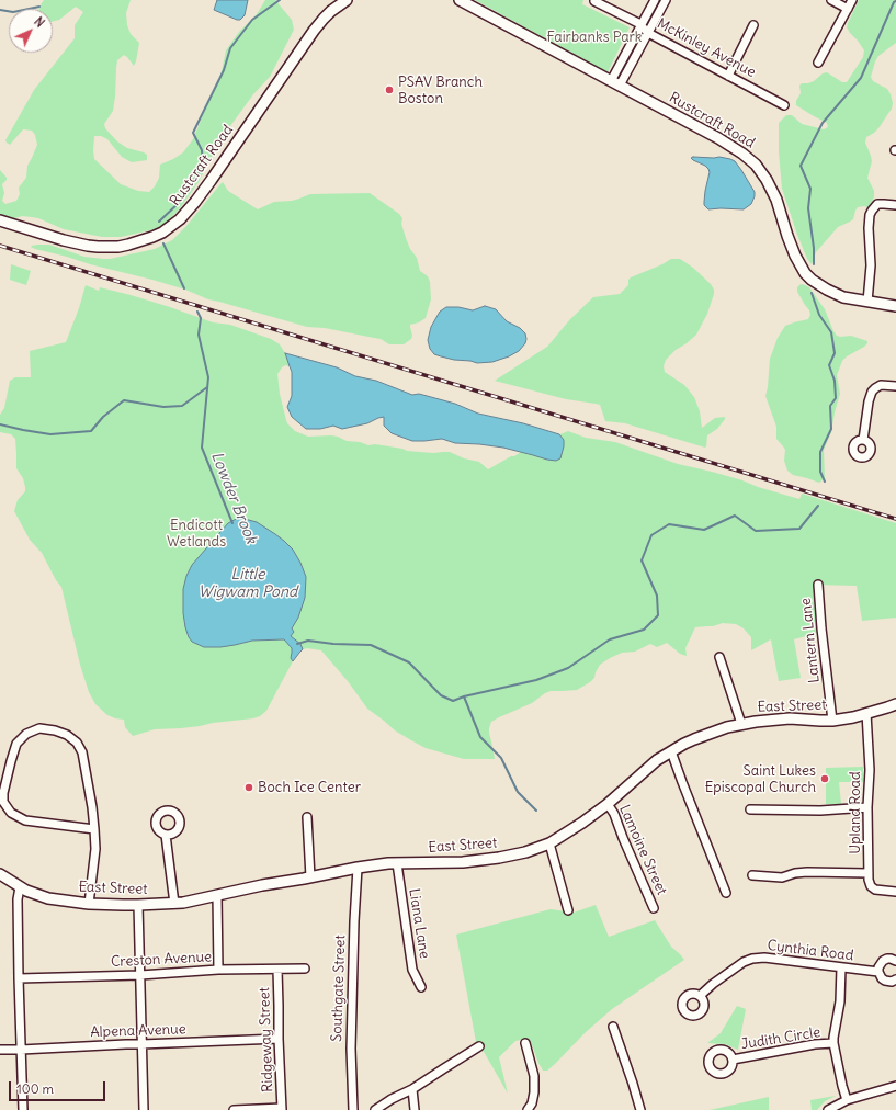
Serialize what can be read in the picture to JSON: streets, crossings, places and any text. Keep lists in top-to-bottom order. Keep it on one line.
{"streets":{"main road":["Rustcraft Road","East Street"],"street":["McKinley Avenue","Lantern Lane","Upland Road","Lamoine Street","Liana Lane","Cynthia Road","Creston Avenue","Southgate Street","Alpena Avenue","Judith Circle","Ridgeway Street"]},"crossings":[["Lantern Lane","East Street"],["East Street","Upland Road"],["East Street","Lamoine Street"],["East Street","Liana Lane"],["East Street","Southgate Street"],["Creston Avenue","Ridgeway Street"],["Alpena Avenue","Ridgeway Street"]],"water":["Lowder Brook","Little Wigwam Pond"],"parks":["Fairbanks Park","Endicott Wetlands"],"places":["PSAV Branch Boston","Saint Lukes Episcopal Church","Boch Ice Center"],"scale_bar":"100 m","north":"top right"}
